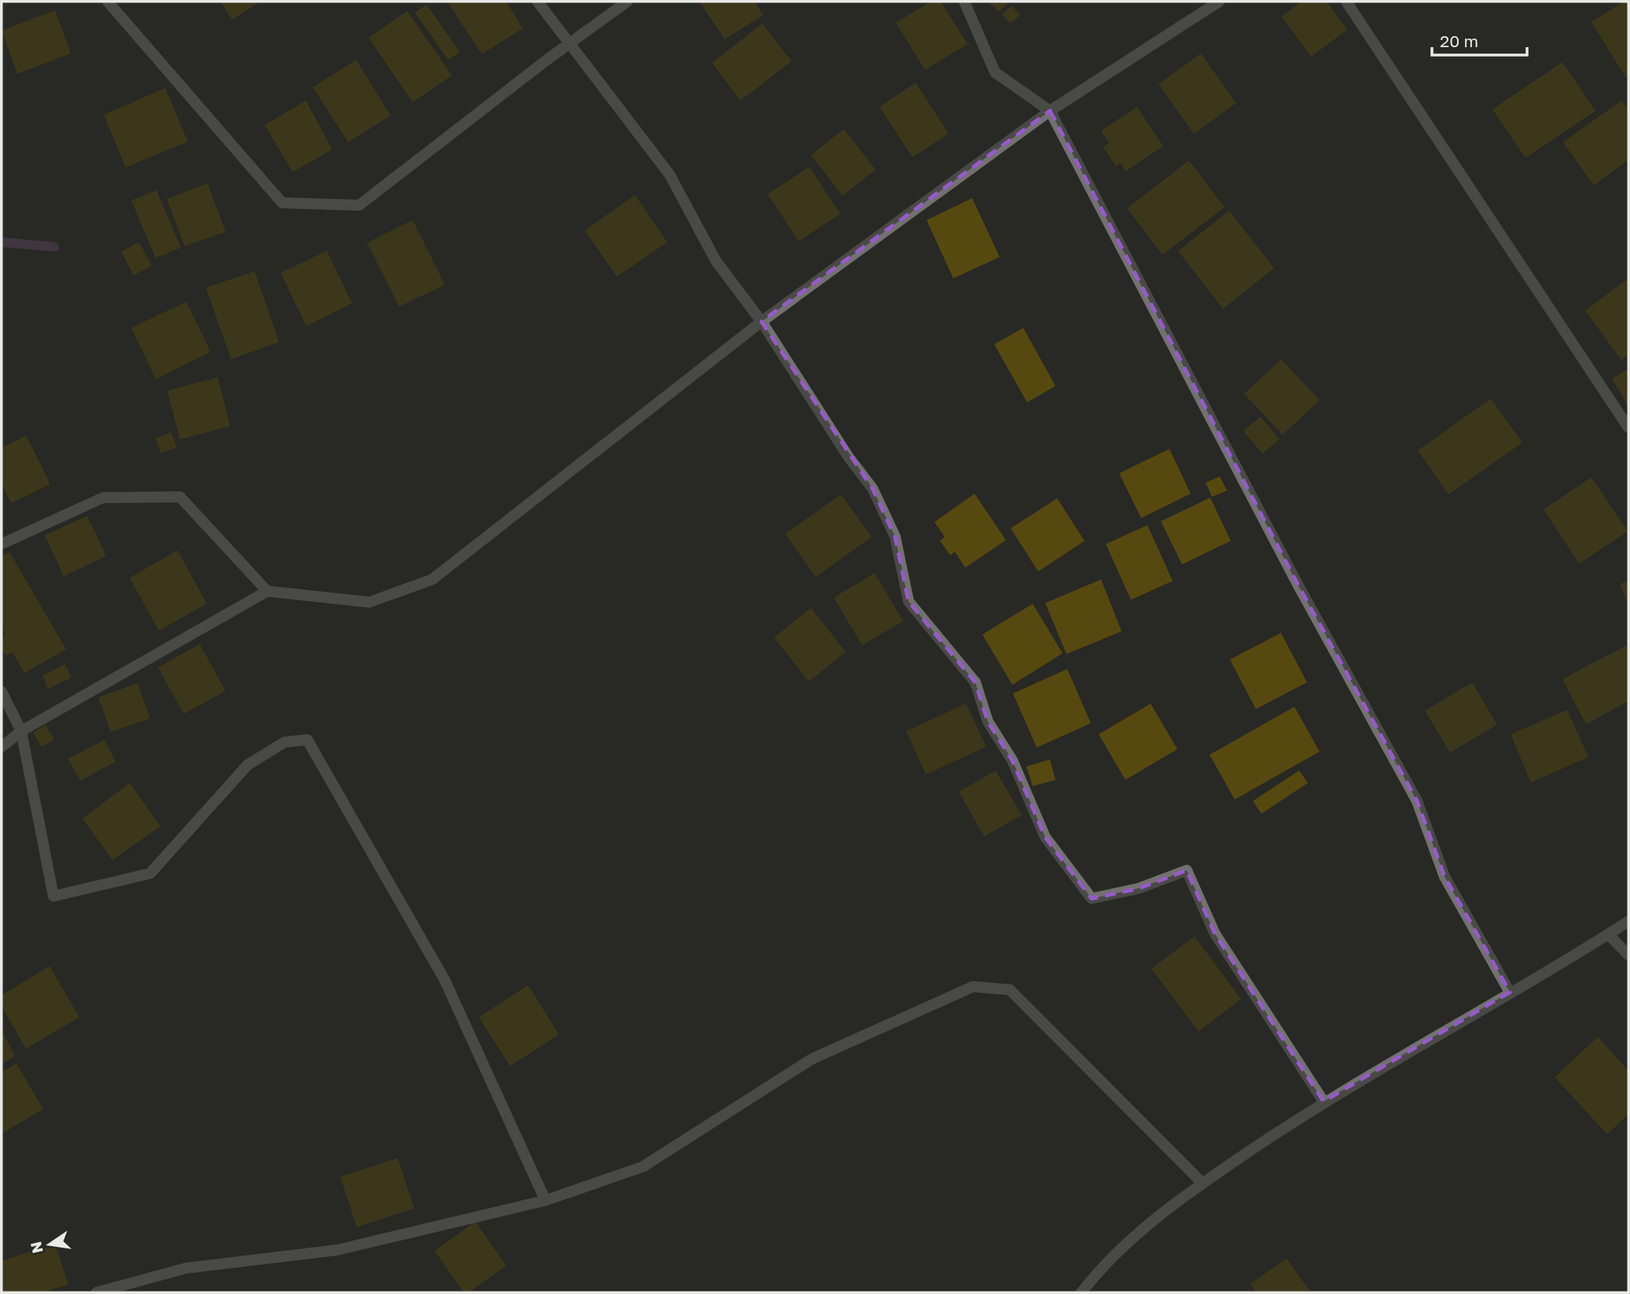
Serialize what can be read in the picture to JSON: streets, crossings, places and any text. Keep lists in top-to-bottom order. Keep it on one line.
{"scale_bar":"20 m","north":"left"}
